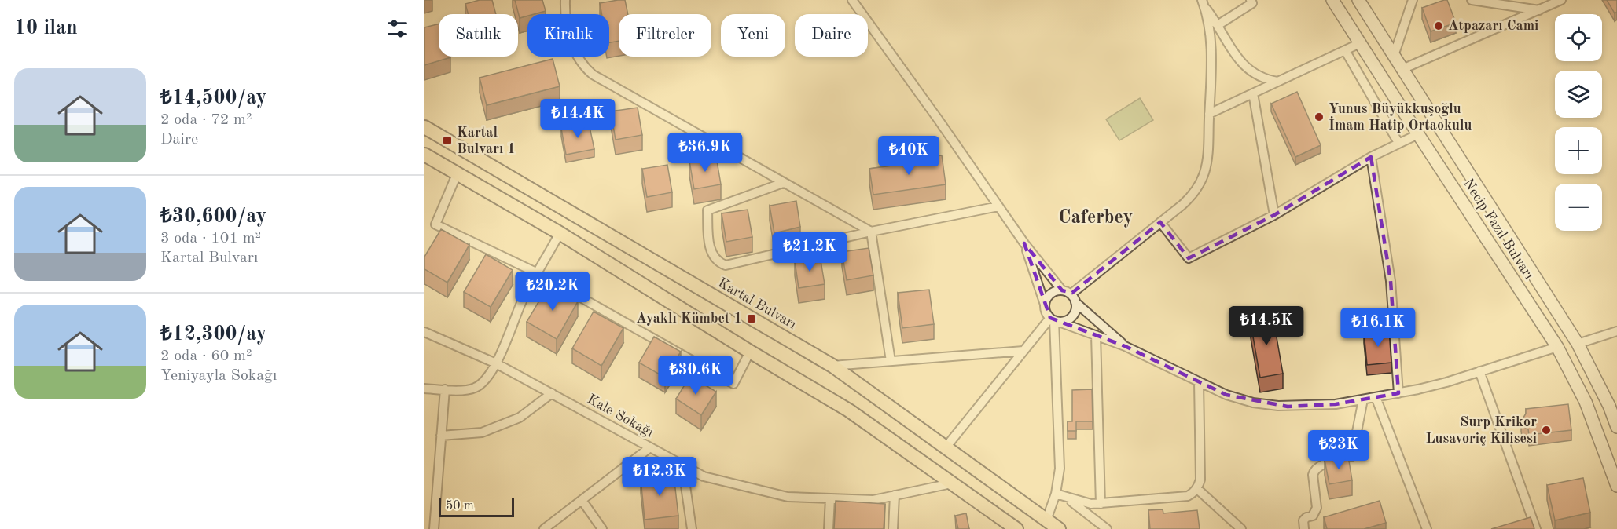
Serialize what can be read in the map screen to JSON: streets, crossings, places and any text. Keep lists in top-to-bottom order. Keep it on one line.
{"streets":{"main road":["Kartal Bulvarı"],"street":["Necip Fazıl Bulvarı","Kale Sokağı"]},"districts":["Caferbey"],"places":{"other":["Atpazarı Cami","Yunus Büyükkuşoğlu İmam Hatip Ortaokulu","Surp Krikor Lusavoriç Kilisesi"],"transit":["Kartal Bulvarı 1","Ayaklı Kümbet 1"]},"scale_bar":"50 m","page":{"heading":"10 ilan","map_buttons":["+","−"],"chip":["Satılık","Kiralık","Filtreler","Yeni","Daire"],"list":[{"name":"₺14,500/ay","note":"2 oda · 72 m² · Daire"},{"name":"₺30,600/ay","note":"3 oda · 101 m² · Kartal Bulvarı"},{"name":"₺12,300/ay","note":"2 oda · 60 m² · Yeniyayla Sokağı"}],"price":["₺14.4K","₺36.9K","₺40K","₺21.2K","₺20.2K","₺14.5K","₺16.1K","₺30.6K","₺23K","₺12.3K"],"scale":"50 m"}}
